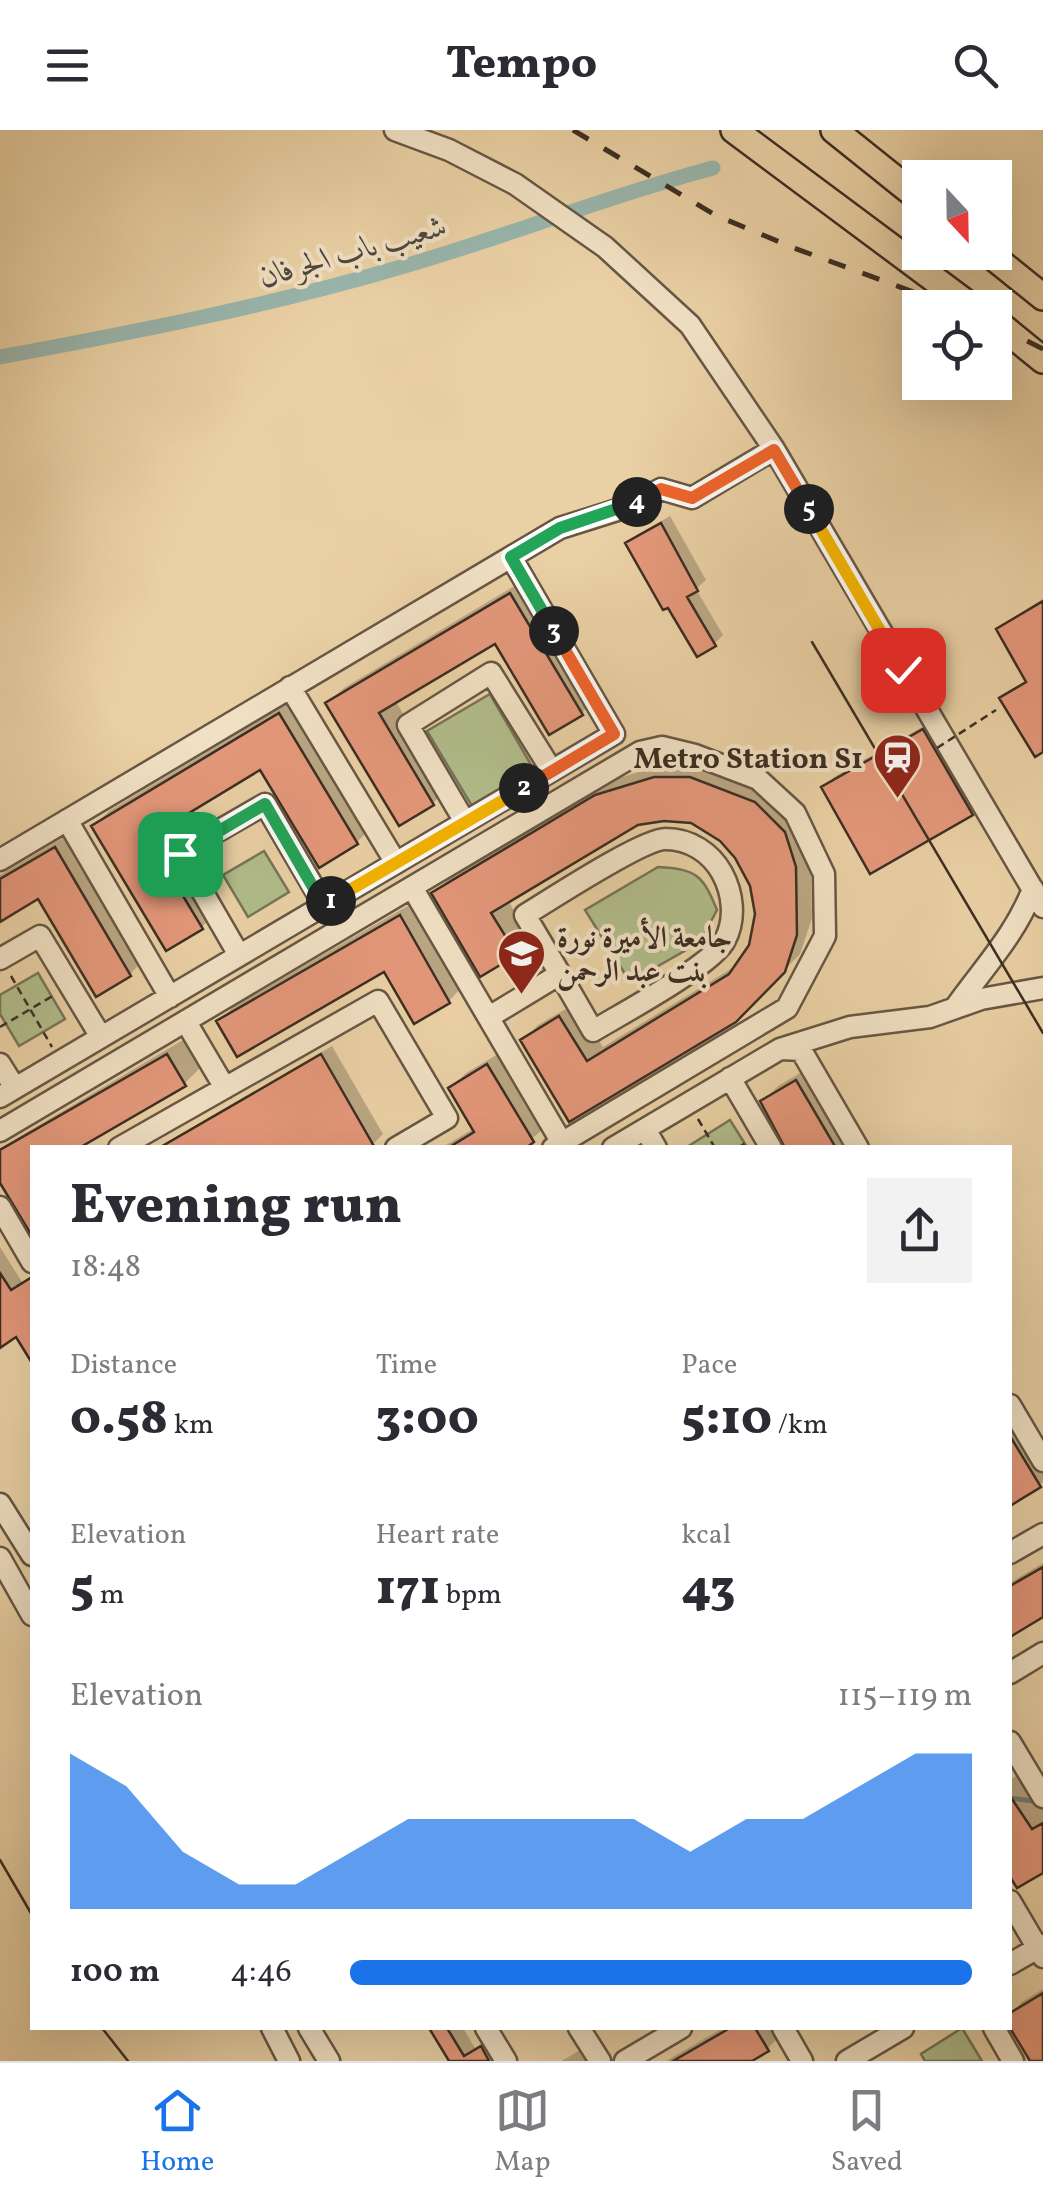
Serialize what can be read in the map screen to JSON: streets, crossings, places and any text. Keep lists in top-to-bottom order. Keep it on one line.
{"water":["شعيب باب الجرفان"],"places":{"station":["Metro Station S1"],"school or university":["جامعة الأميرة نورة بنت عبد الرحمن"]},"north":"bottom","page":{"header":"Tempo","pins":["4","5","3","2","1"],"heading":["Evening run","18:48"],"stats":[["Distance","0.58 km"],["Time","3:00"],["Pace","5:10 /km"],["Elevation","5 m"],["Heart rate","171 bpm"],["kcal","43"]],"chart":["Elevation","115–119 m"],"list":[{"name":"100 m","note":"4:46"}],"tabs":["Home","Map","Saved"]}}
